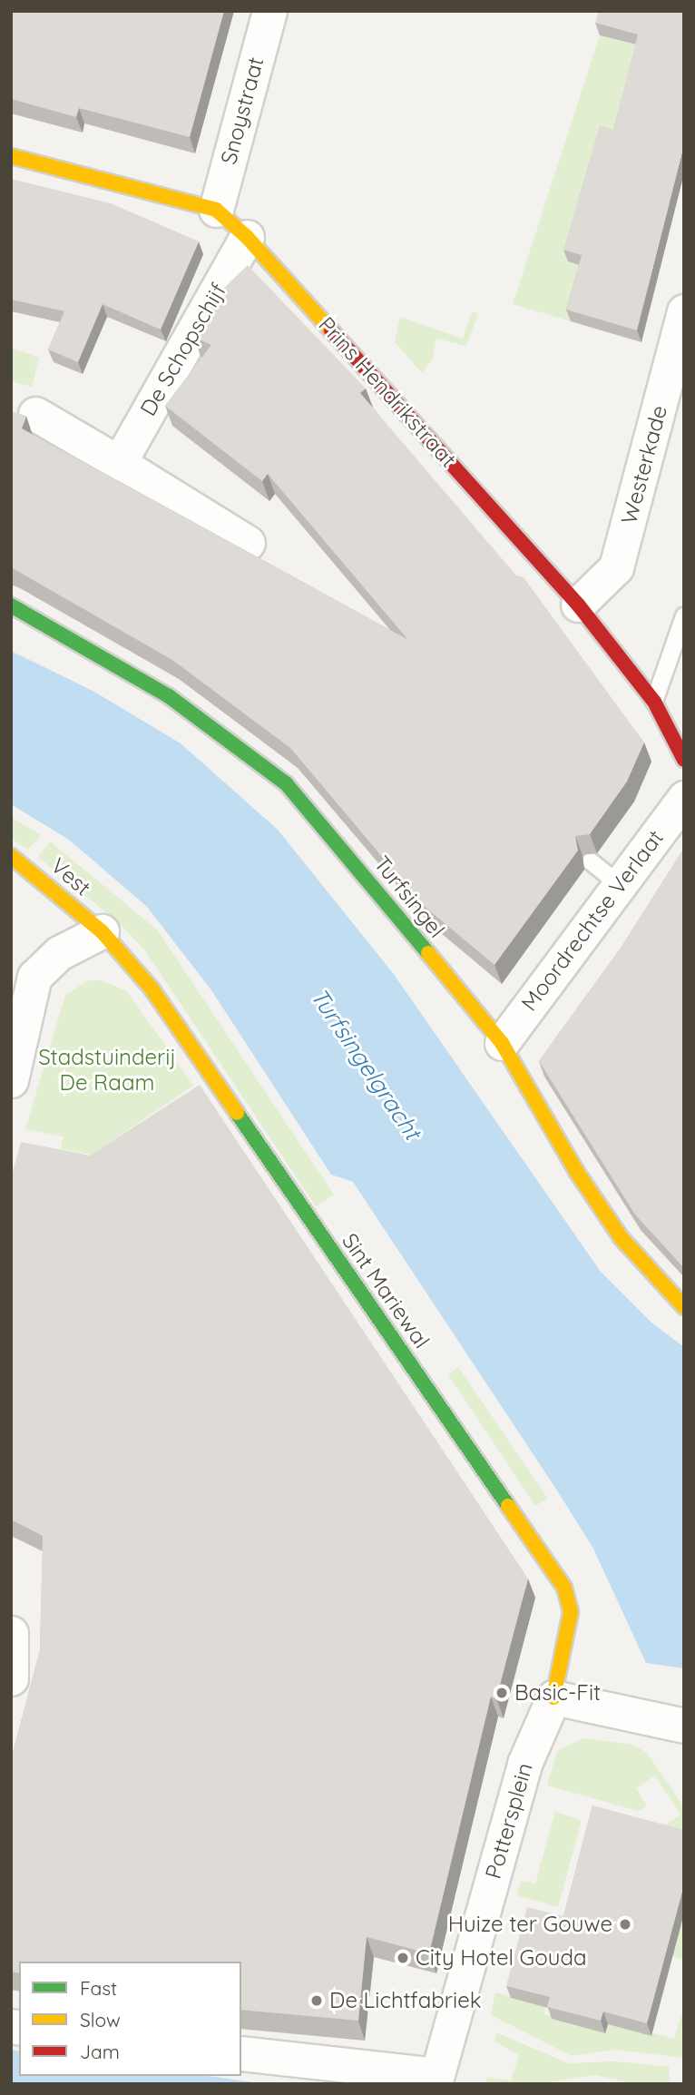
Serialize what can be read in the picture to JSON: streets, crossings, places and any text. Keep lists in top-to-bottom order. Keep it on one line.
{"streets":{"street":["Snoystraat","De Schopschijf","Prins Hendrikstraat","Westerkade","Vest","Turfsingel","Moordrechtse Verlaat","Sint Mariewal","Pottersplein"]},"crossings":[["Snoystraat","Prins Hendrikstraat"],["De Schopschijf","Prins Hendrikstraat"],["Prins Hendrikstraat","Westerkade"],["Vest","Sint Mariewal"],["Turfsingel","Moordrechtse Verlaat"],["Sint Mariewal","Pottersplein"]],"water":["Turfsingelgracht"],"parks":["Stadstuinderij De Raam"],"places":["Basic-Fit","Huize ter Gouwe","City Hotel Gouda","De Lichtfabriek"],"legend":["Fast","Slow","Jam"]}
